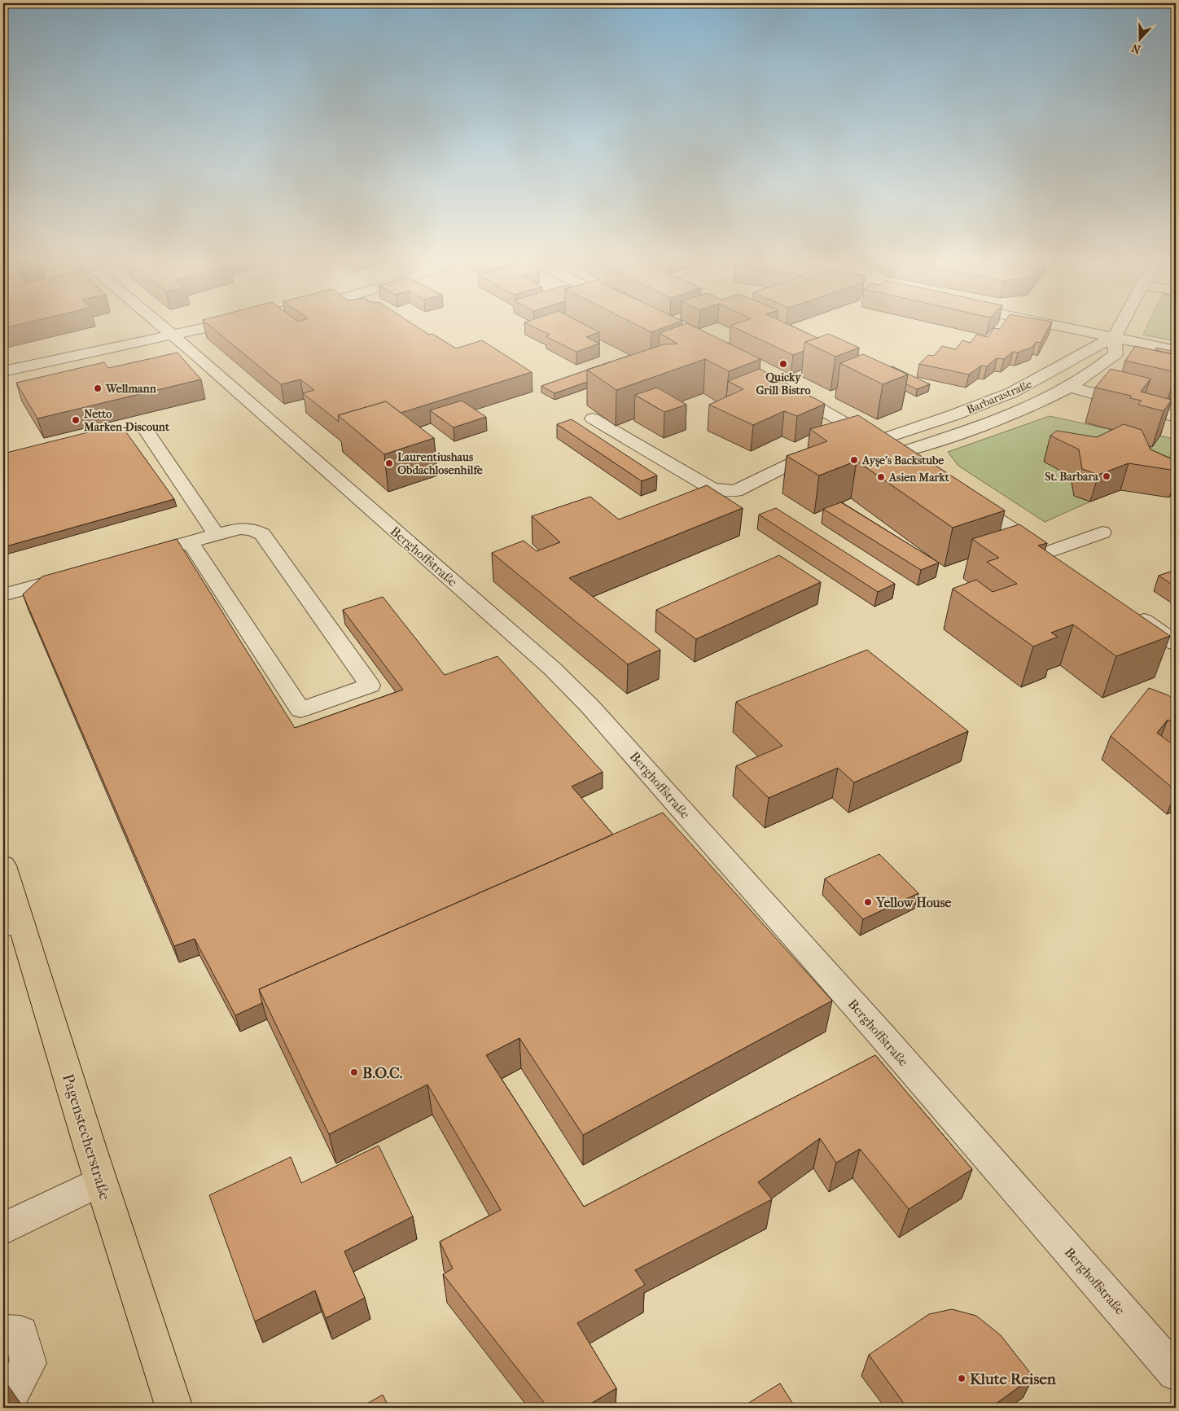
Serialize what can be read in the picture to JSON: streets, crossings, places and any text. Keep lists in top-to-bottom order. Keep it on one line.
{"streets":{"main road":["Pagenstecherstraße"],"street":["Barbarastraße","Berghoffstraße"]},"places":["Quicky Grill Bistro","Wellmann","Netto Marken-Discount","Ayşe's Backstube","Laurentiushaus Obdachlosenhilfe","St. Barbara","Asien Markt","Yellow House","B.O.C.","Klute Reisen"],"north":"bottom"}
